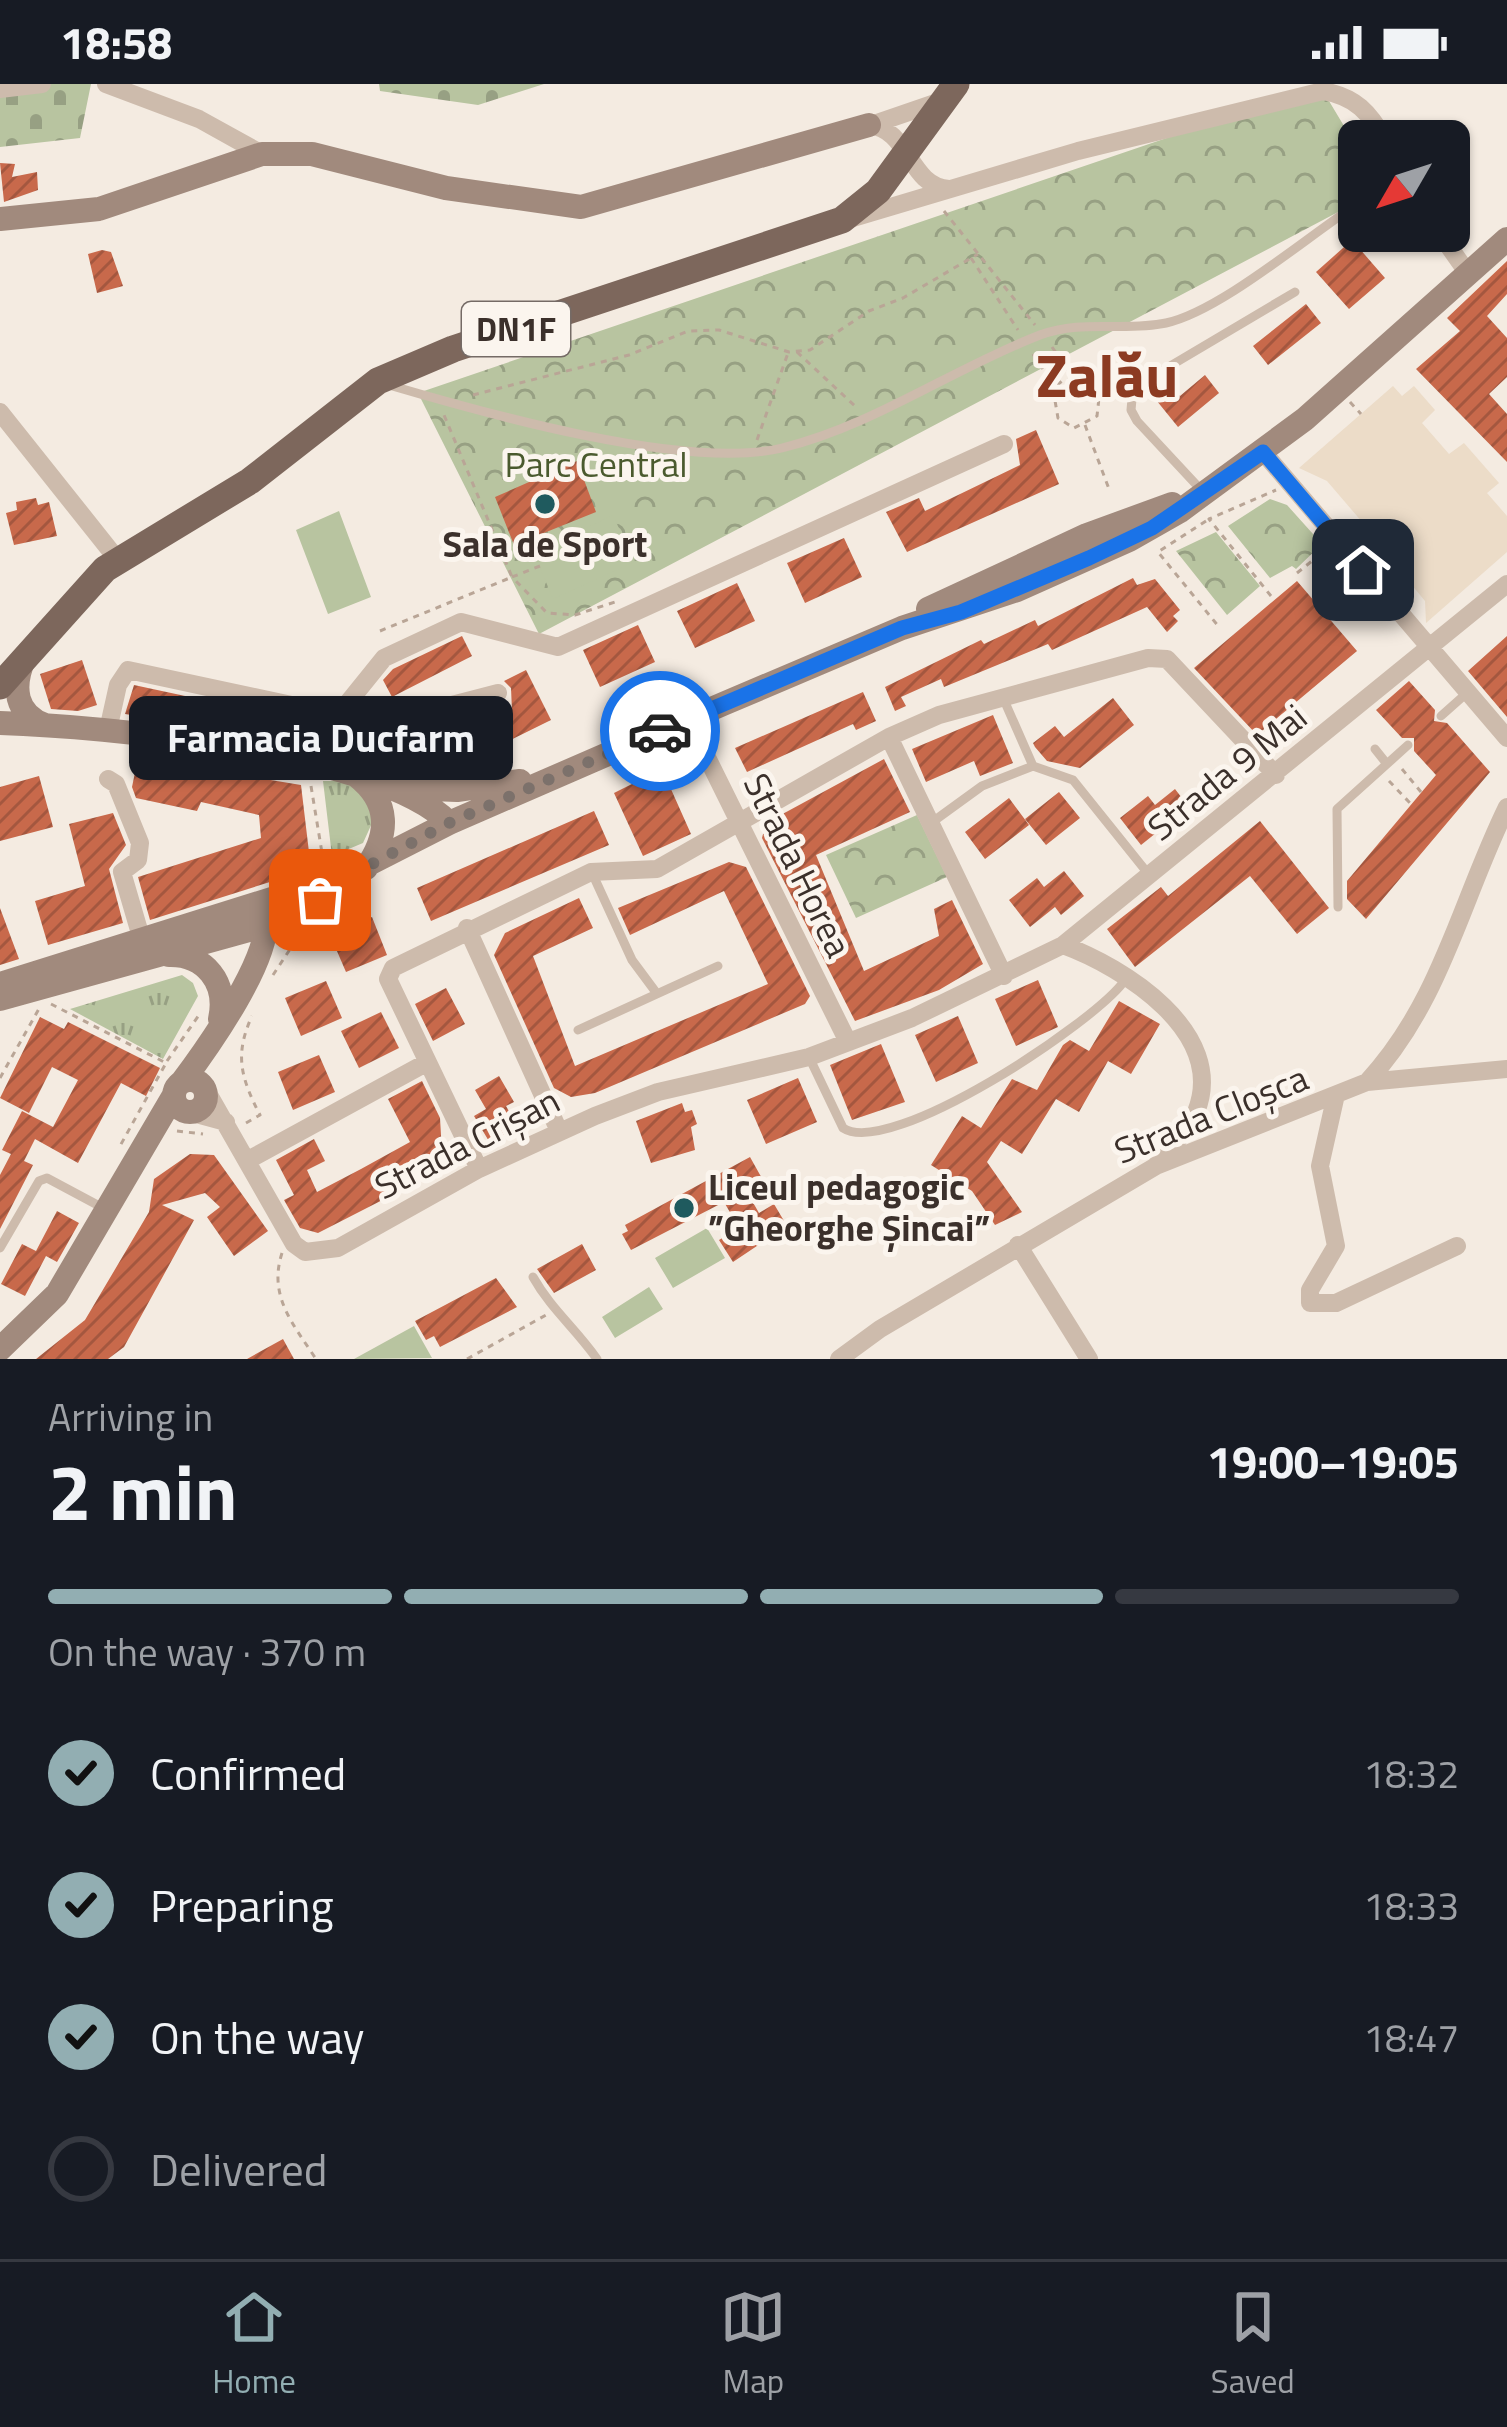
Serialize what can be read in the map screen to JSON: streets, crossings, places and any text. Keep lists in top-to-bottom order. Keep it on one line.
{"streets":{"main road":["DN1F"],"street":["Strada 9 Mai","Strada Horea","Strada Cloșca","Strada Crișan"]},"crossings":[["Strada 9 Mai","Strada Crișan"],["Strada Horea","Strada Crișan"]],"districts":["Zalău"],"parks":["Parc Central"],"places":["Sala de Sport","Farmacia Ducfarm","Liceul pedagogic ”Gheorghe Șincai”"],"north":"bottom left","page":{"status":"18:58","bubble":"Farmacia Ducfarm","heading":["2 min","Arriving in","19:00–19:05"],"bar":"On the way · 370 m","list":[["Confirmed","18:32"],["Preparing","18:33"],["On the way","18:47"],"Delivered"],"tabs":["Home","Map","Saved"]}}
